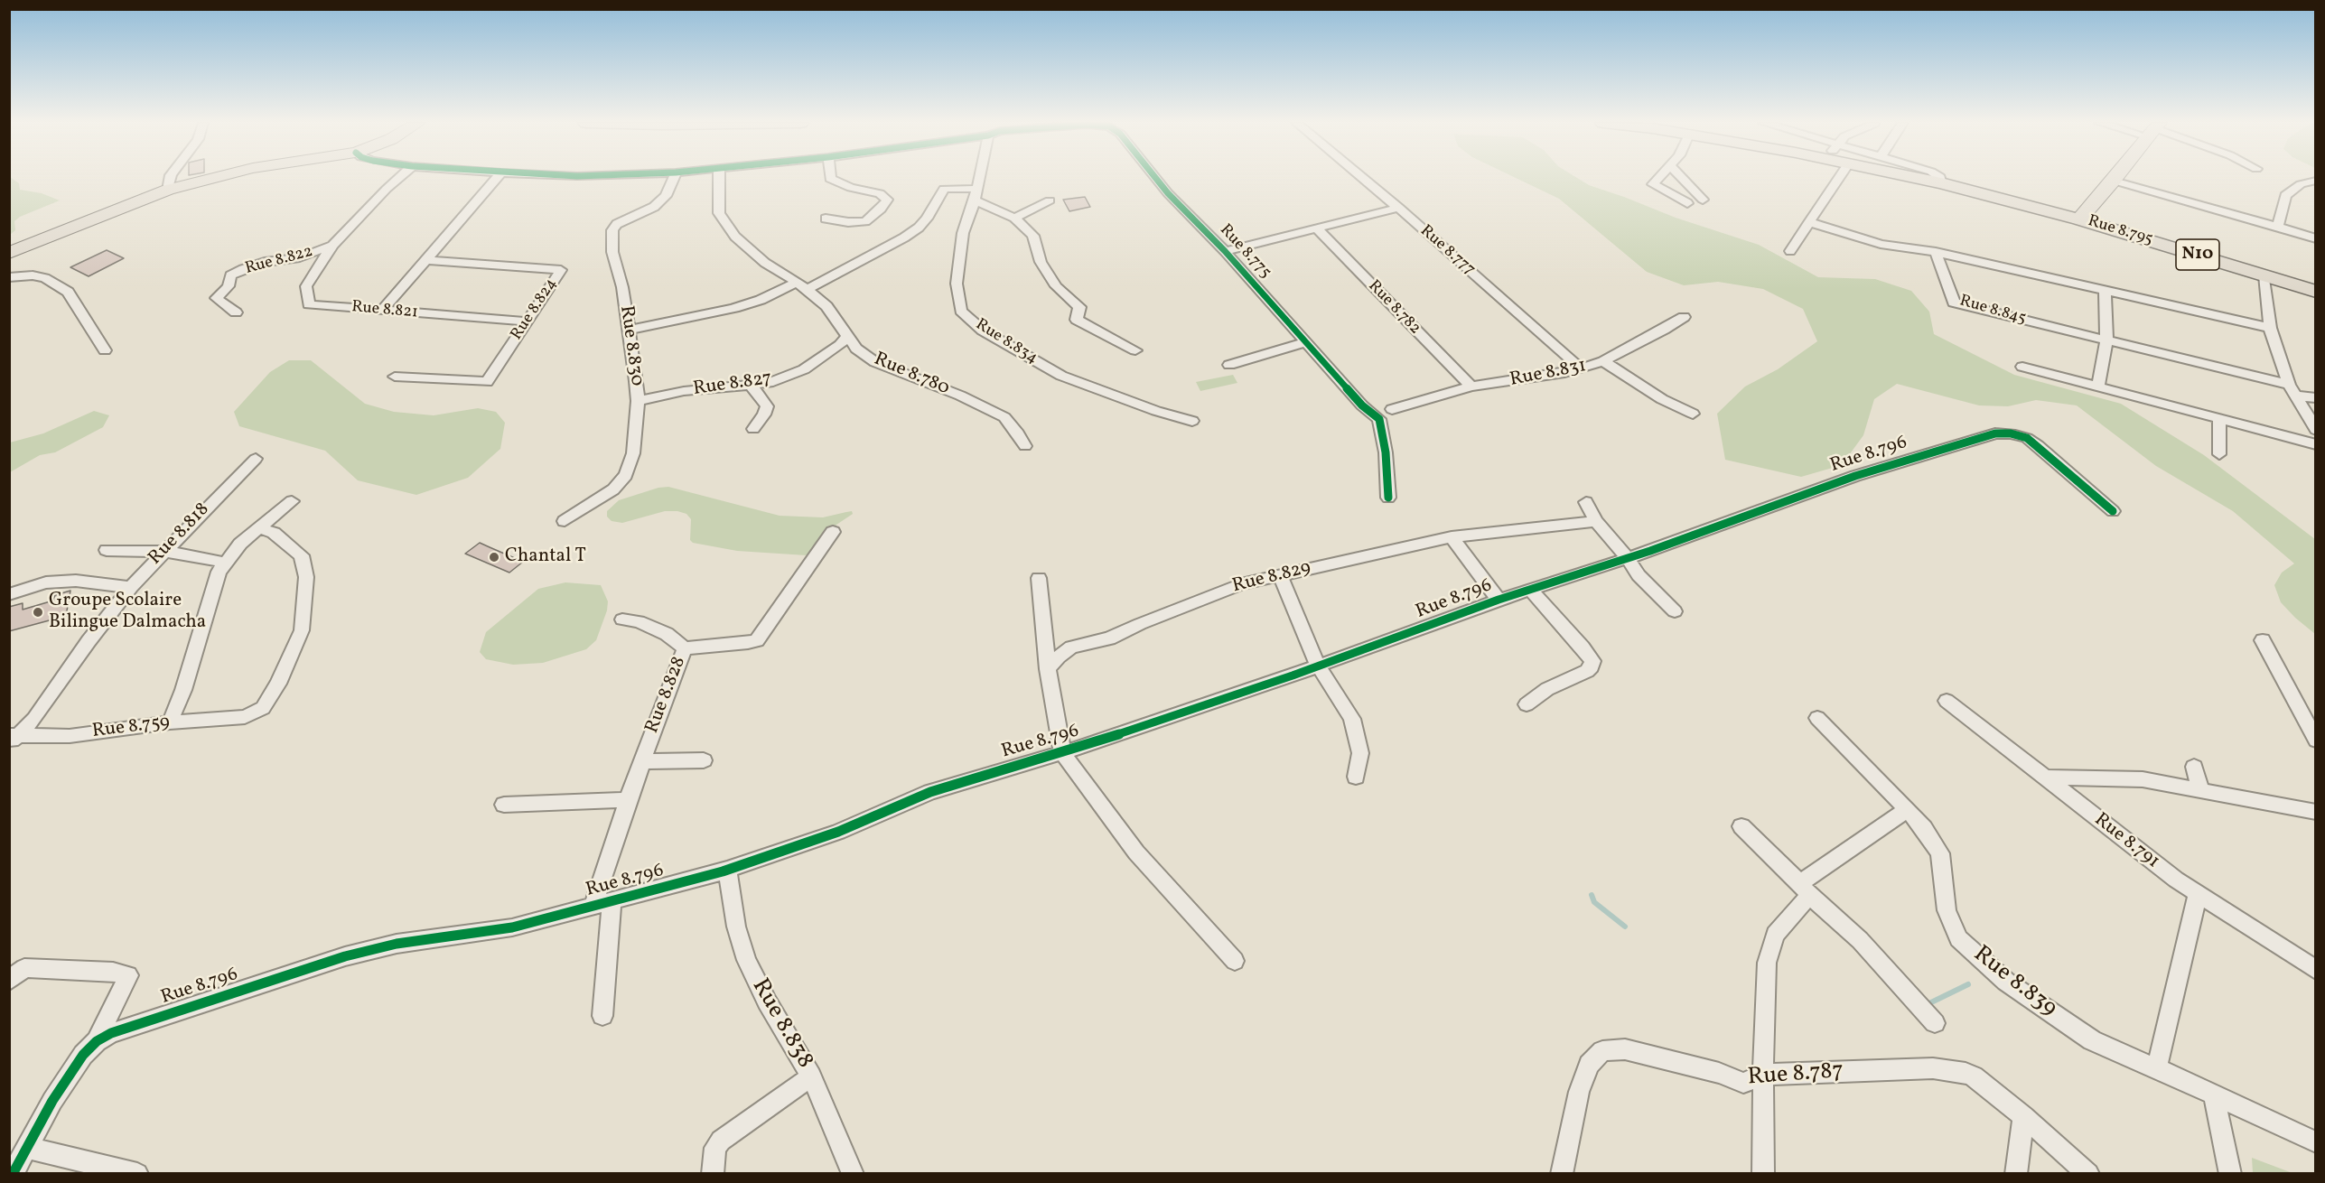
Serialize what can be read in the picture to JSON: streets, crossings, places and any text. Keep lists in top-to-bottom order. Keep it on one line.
{"streets":{"highway":["Rue 8.795","N10"],"street":["Rue 8.777","Rue 8.775","Rue 8.822","Rue 8.782","Rue 8.824","Rue 8.821","Rue 8.845","Rue 8.834","Rue 8.830","Rue 8.831","Rue 8.780","Rue 8.827","Rue 8.796","Rue 8.818","Rue 8.829","Rue 8.828","Rue 8.759","Rue 8.791","Rue 8.839","Rue 8.838","Rue 8.787"]},"crossings":[["Rue 8.795","N10"],["Rue 8.777","Rue 8.831"],["Rue 8.822","Rue 8.821"],["Rue 8.782","Rue 8.831"],["Rue 8.824","Rue 8.821"],["Rue 8.830","Rue 8.827"],["Rue 8.780","Rue 8.827"],["Rue 8.796","Rue 8.828"],["Rue 8.796","Rue 8.838"],["Rue 8.818","Rue 8.759"]],"places":["Chantal T","Groupe Scolaire Bilingue Dalmacha"]}
